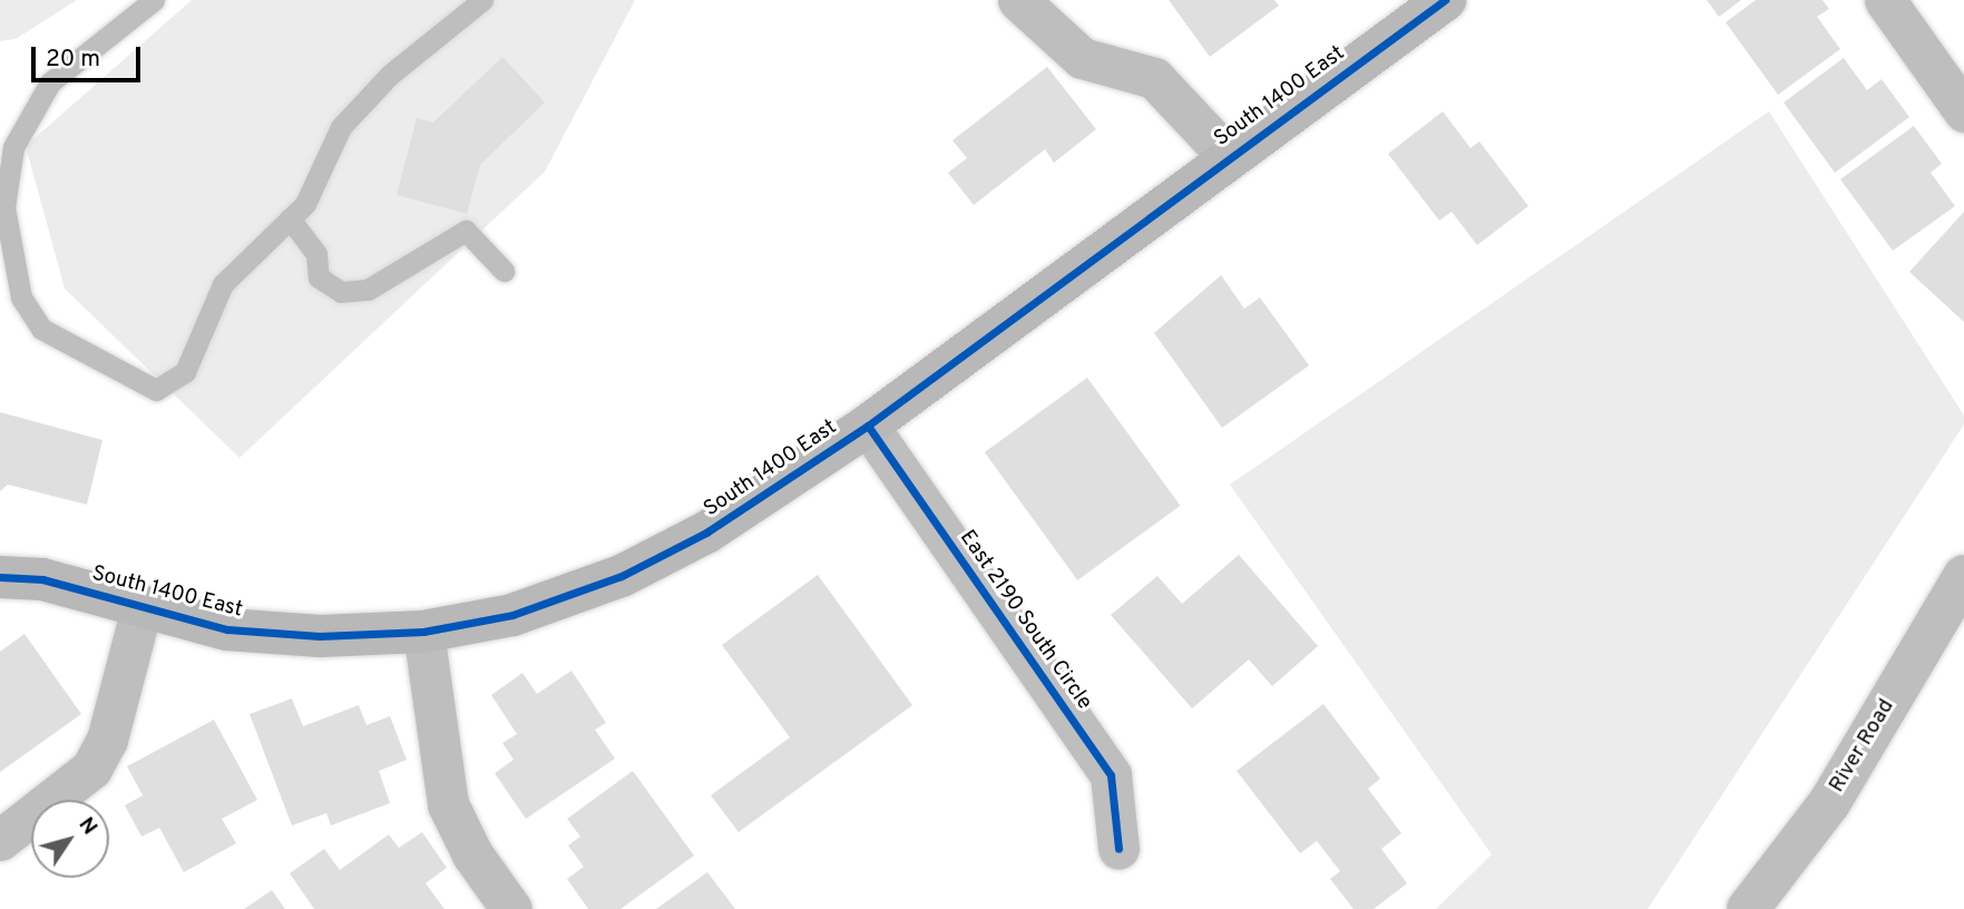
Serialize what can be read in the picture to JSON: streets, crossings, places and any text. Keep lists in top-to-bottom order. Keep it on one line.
{"streets":{"main road":["River Road"],"street":["South 1400 East","East 2190 South Circle"]},"crossings":[["South 1400 East","East 2190 South Circle"]],"scale_bar":"20 m","north":"top right"}
